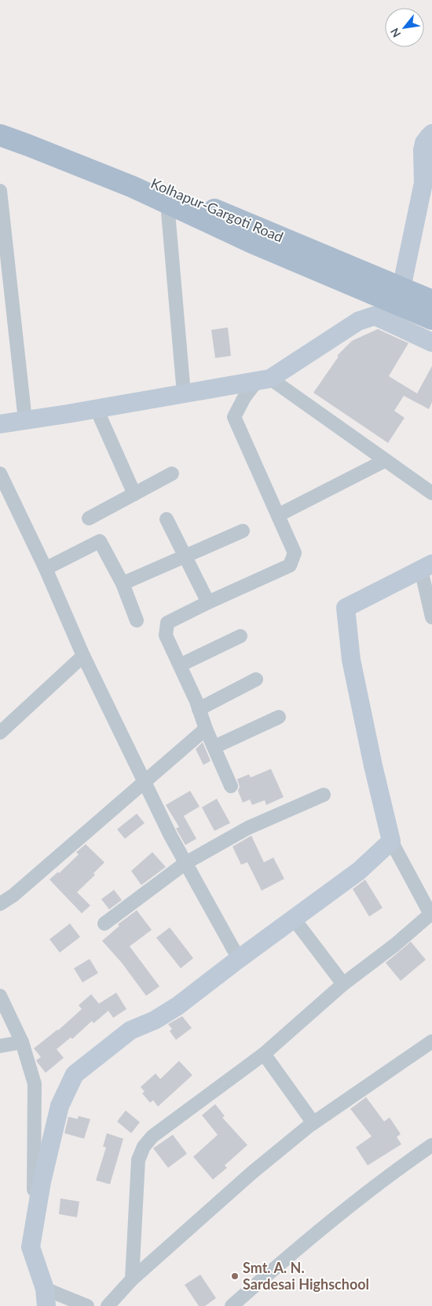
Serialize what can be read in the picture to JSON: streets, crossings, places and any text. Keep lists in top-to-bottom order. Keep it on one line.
{"streets":{"main road":["Kolhapur-Gargoti Road"]},"places":["Smt. A. N. Sardesai Highschool"],"north":"bottom left"}
